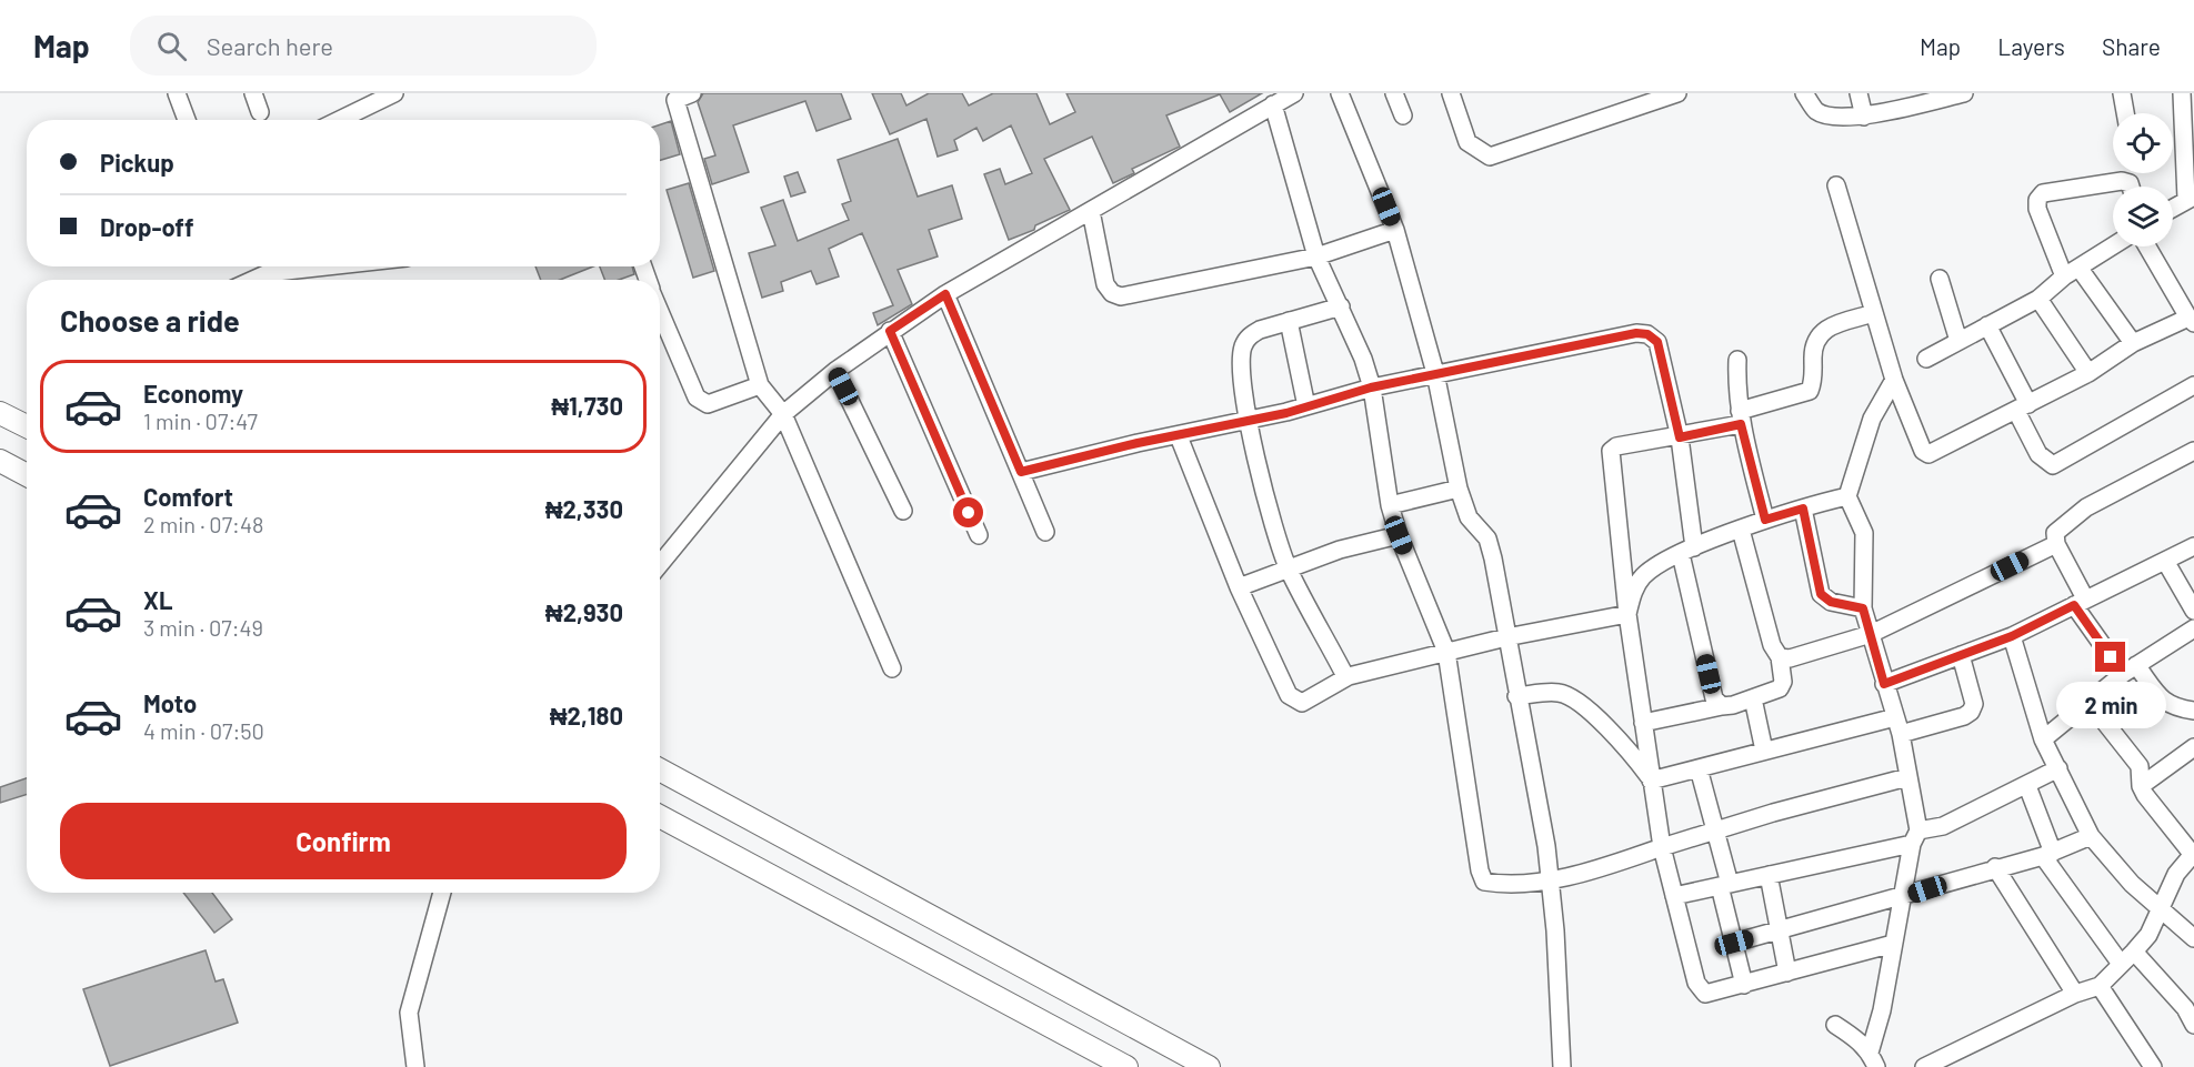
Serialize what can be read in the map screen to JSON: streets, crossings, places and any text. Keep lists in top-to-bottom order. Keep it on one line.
{"page":{"header":"Map","search":"Search here","nav":["Map","Layers","Share"],"banner":["Pickup","Drop-off"],"heading":"Choose a ride","list":[{"name":"Economy","note":"1 min · 07:47","value":"₦1,730"},{"name":"Comfort","note":"2 min · 07:48","value":"₦2,330"},{"name":"XL","note":"3 min · 07:49","value":"₦2,930"},{"name":"Moto","note":"4 min · 07:50","value":"₦2,180"}],"bubble":"2 min","buttons":"Confirm"}}
